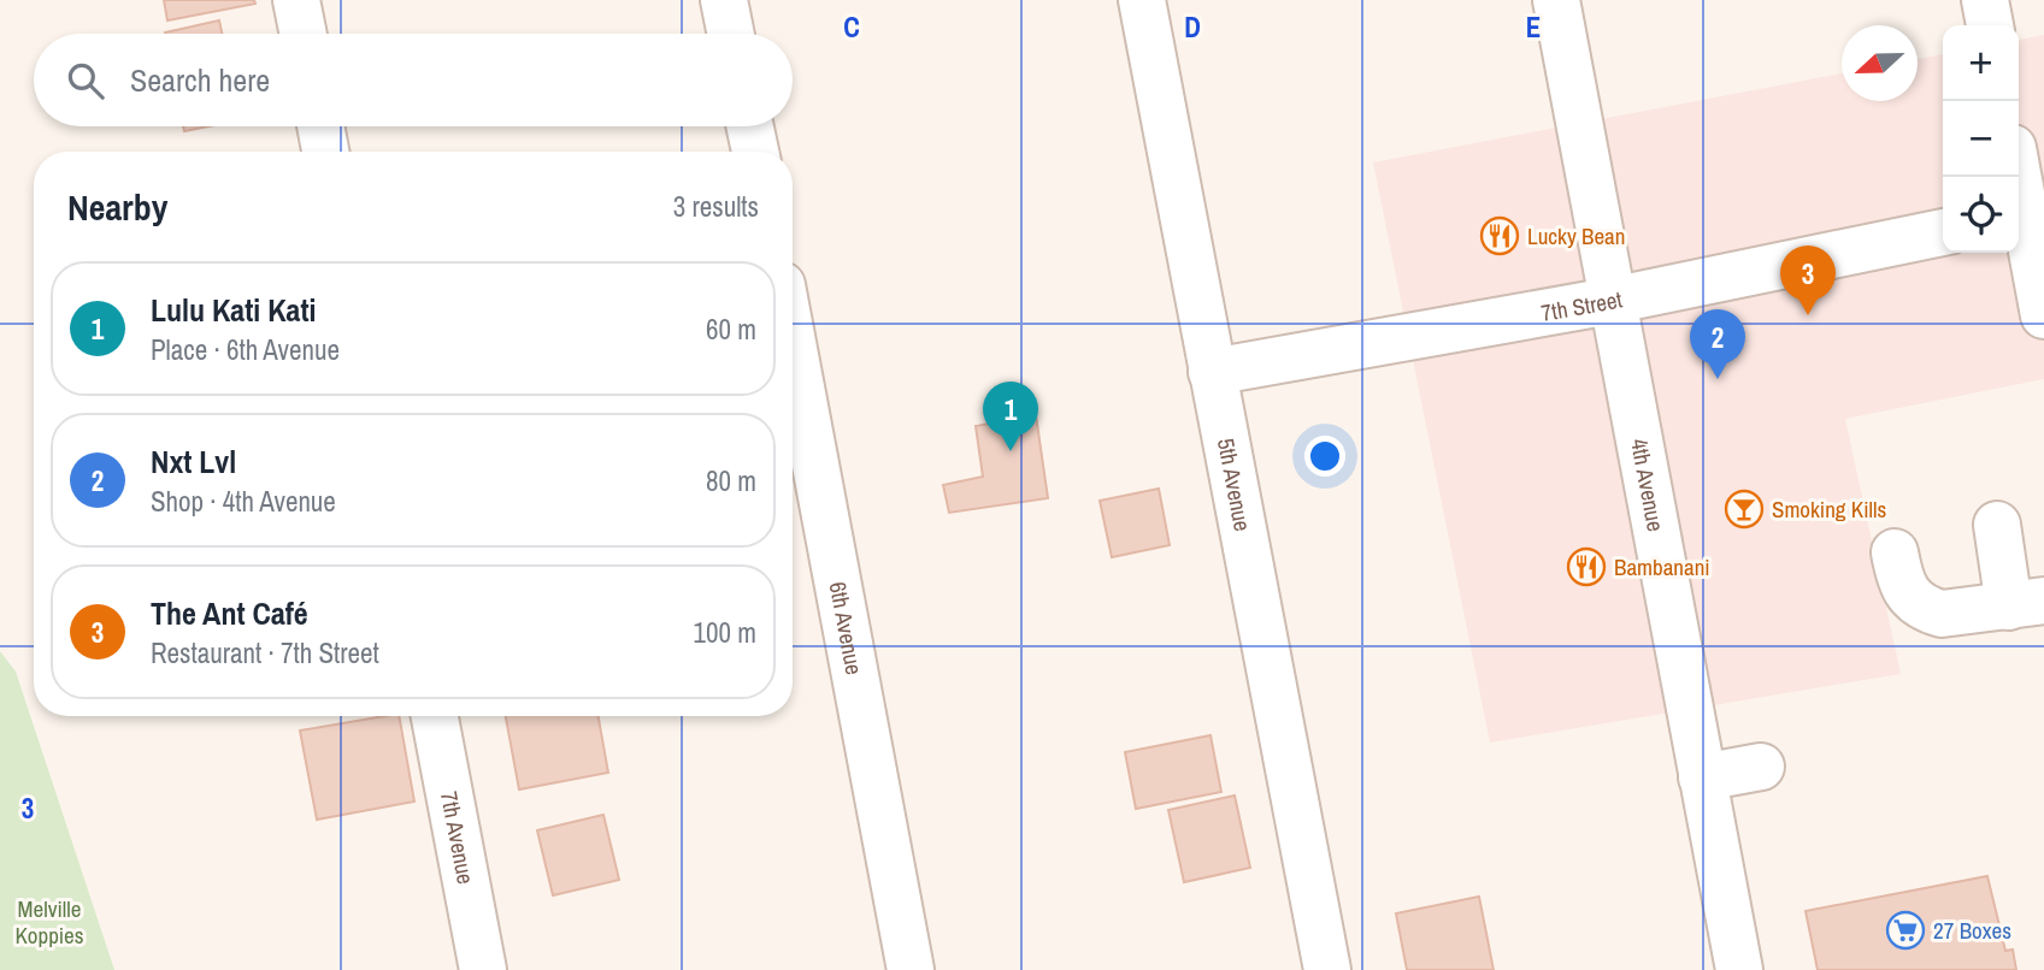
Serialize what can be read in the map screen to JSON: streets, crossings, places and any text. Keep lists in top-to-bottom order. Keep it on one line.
{"streets":{"street":["7th Street","5th Avenue","4th Avenue","6th Avenue","7th Avenue"]},"crossings":[["7th Street","5th Avenue"],["7th Street","4th Avenue"]],"parks":["Melville Koppies"],"places":{"restaurant":["Lucky Bean","Bambanani"],"bar":["Smoking Kills"],"supermarket":["27 Boxes"]},"north":"left","page":{"map_buttons":["+","−"],"search":"Search here","heading":["Nearby","3 results"],"pins":["3","2","1"],"list":[{"mark":"1","name":"Lulu Kati Kati","note":"Place · 6th Avenue","value":"60 m"},{"mark":"2","name":"Nxt Lvl","note":"Shop · 4th Avenue","value":"80 m"},{"mark":"3","name":"The Ant Café","note":"Restaurant · 7th Street","value":"100 m"}]},"grid":{"columns":["C","D","E"],"rows":["3"]}}
